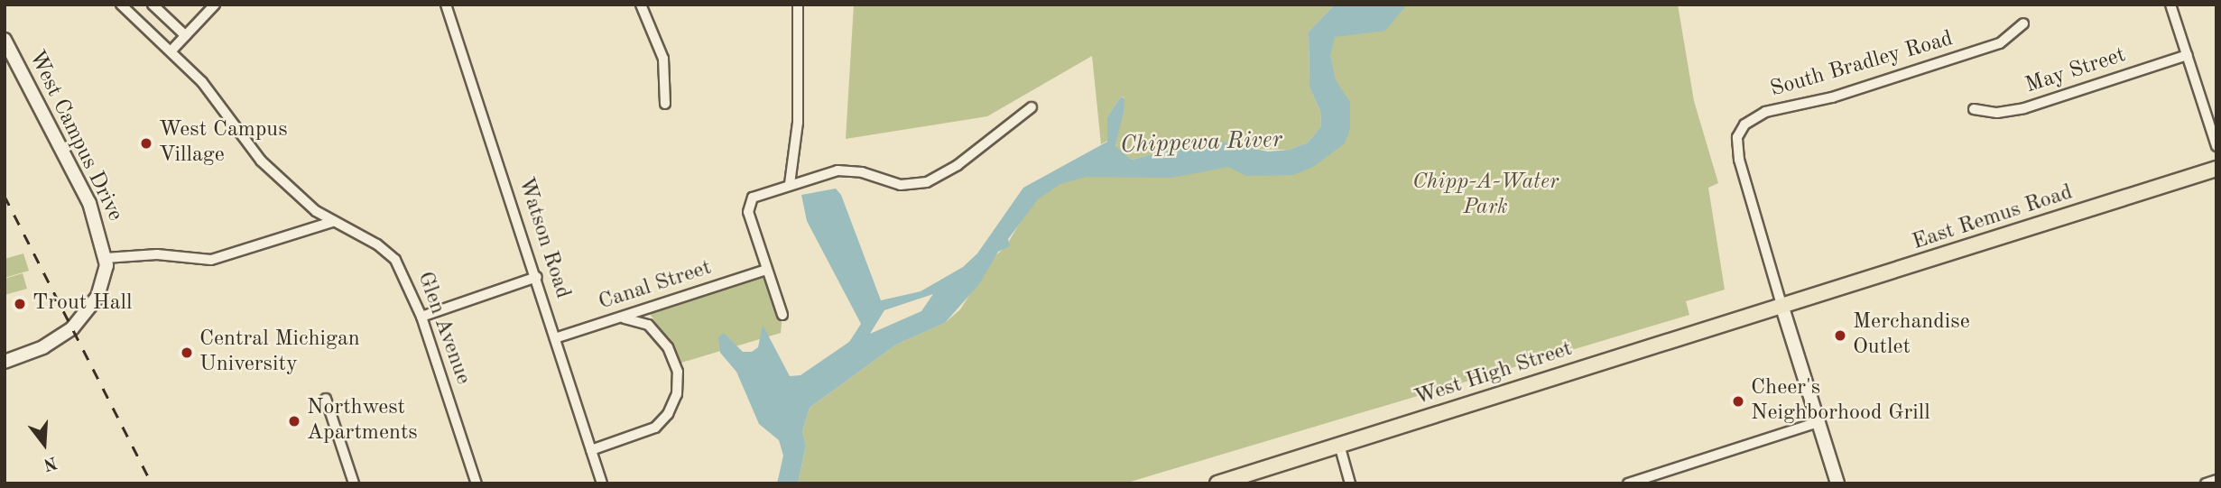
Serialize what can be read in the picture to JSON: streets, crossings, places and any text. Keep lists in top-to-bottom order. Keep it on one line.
{"streets":{"main road":["East Remus Road","West High Street"],"street":["South Bradley Road","May Street","West Campus Drive","Watson Road","Canal Street","Glen Avenue"]},"crossings":[["South Bradley Road","East Remus Road"],["South Bradley Road","West High Street"],["East Remus Road","West High Street"],["Watson Road","Canal Street"]],"water":["Chippewa River"],"parks":["Chipp-A-Water Park"],"places":["West Campus Village","Trout Hall","Merchandise Outlet","Central Michigan University","Cheer's Neighborhood Grill","Northwest Apartments"],"north":"bottom"}
